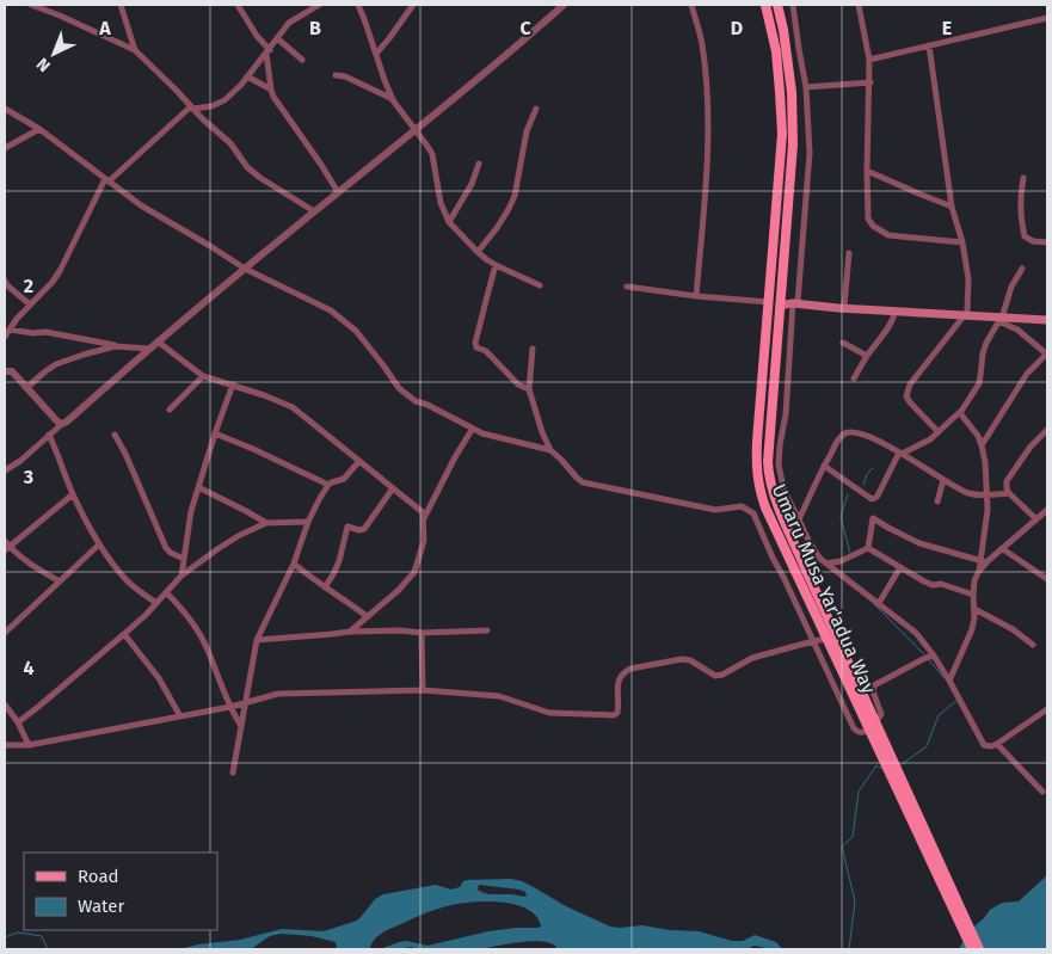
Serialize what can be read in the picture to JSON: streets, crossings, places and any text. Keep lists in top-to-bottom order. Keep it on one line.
{"streets":{"main road":["Umaru Musa Yar'adua Way"]},"legend":["Road","Water"],"north":"bottom left","grid":{"columns":["A","B","C","D","E"],"rows":["2","3","4"]}}
